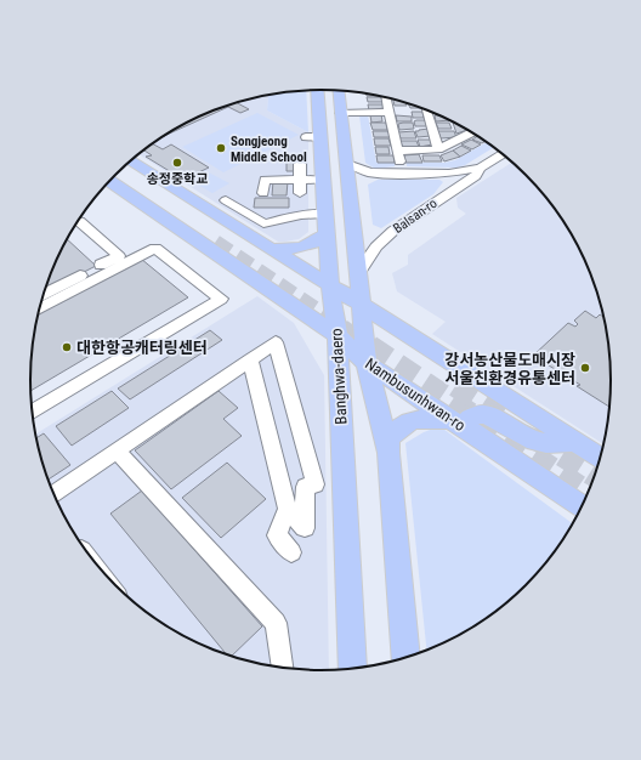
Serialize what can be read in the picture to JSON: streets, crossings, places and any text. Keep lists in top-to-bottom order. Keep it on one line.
{"streets":{"main road":["Banghwa-daero","Nambusunhwan-ro"],"street":["Balsan-ro"]},"crossings":[["Balsan-ro","Banghwa-daero"],["Banghwa-daero","Nambusunhwan-ro"]],"places":["Songjeong Middle School","송정중학교","대한항공캐터링센터","강서농산물도매시장 서울친환경유통센터"]}
